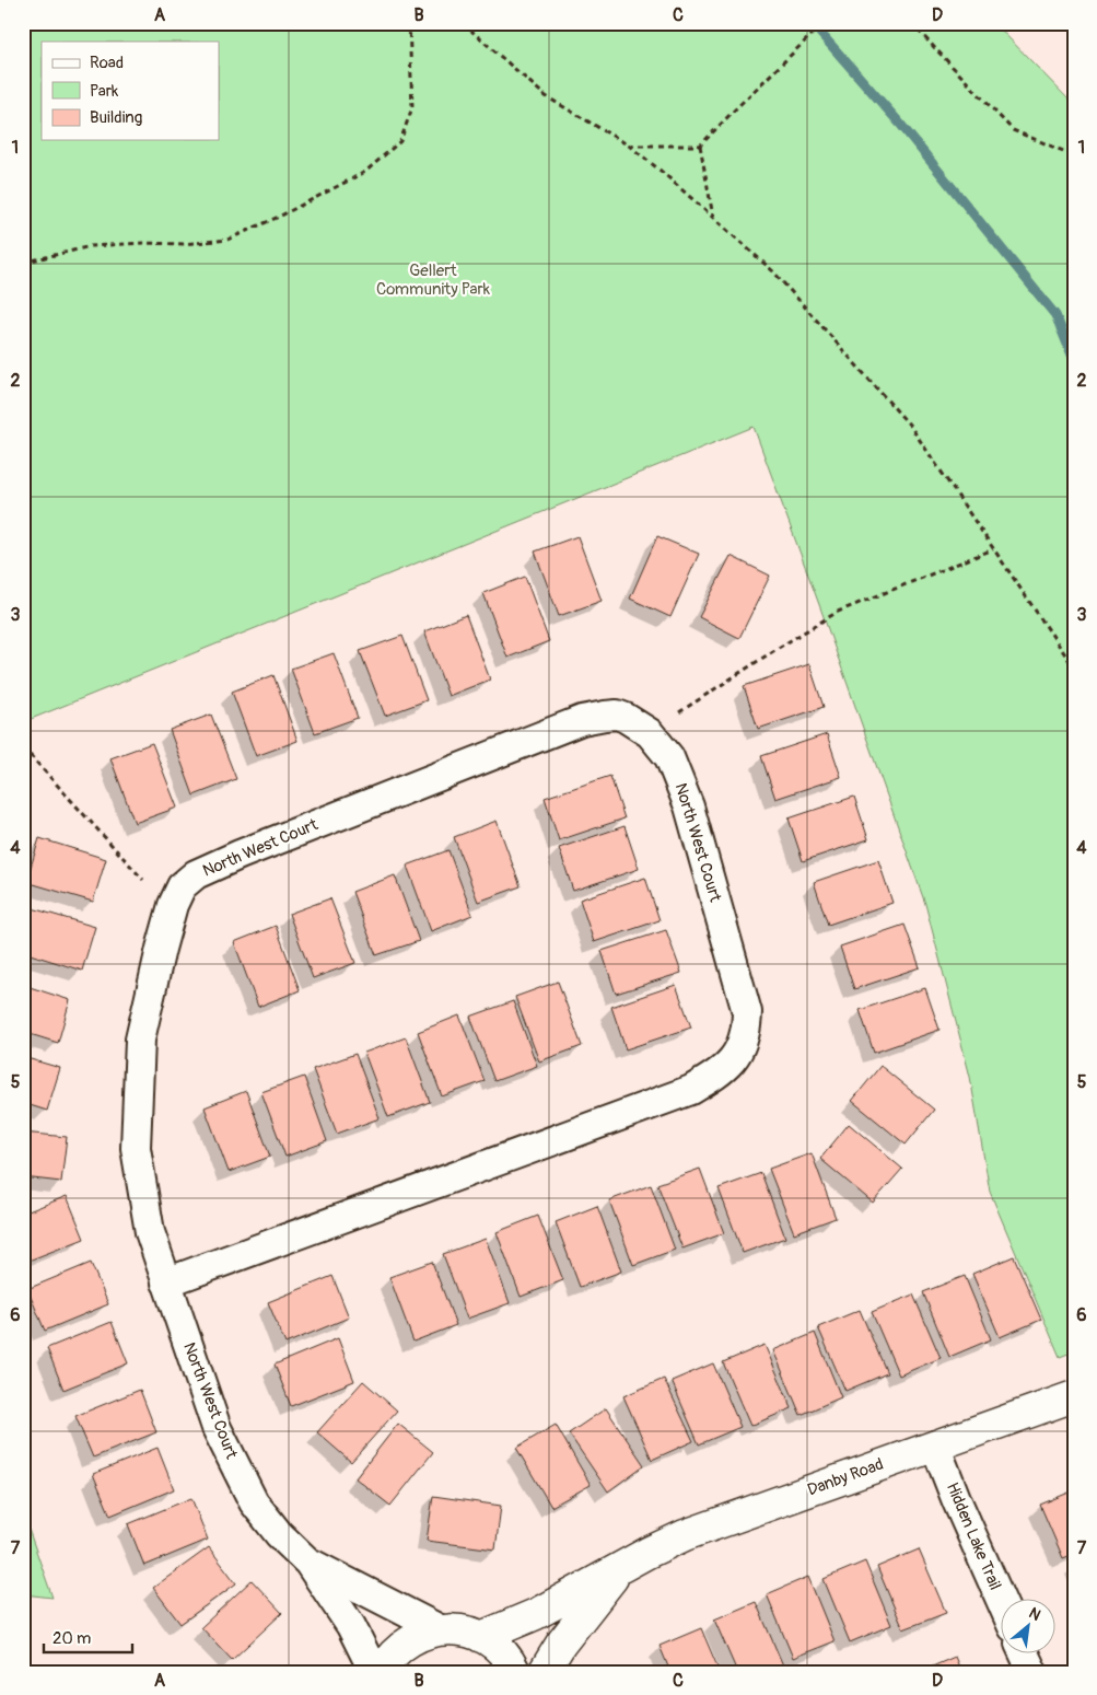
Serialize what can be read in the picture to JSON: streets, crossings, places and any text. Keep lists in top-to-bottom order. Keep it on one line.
{"streets":{"street":["North West Court","Danby Road","Hidden Lake Trail"]},"crossings":[["Danby Road","Hidden Lake Trail"]],"parks":["Gellert Community Park"],"legend":["Road","Park","Building"],"scale_bar":"20 m","north":"top right","grid":{"columns":["A","B","C","D"],"rows":["1","2","3","4","5","6","7"]}}
